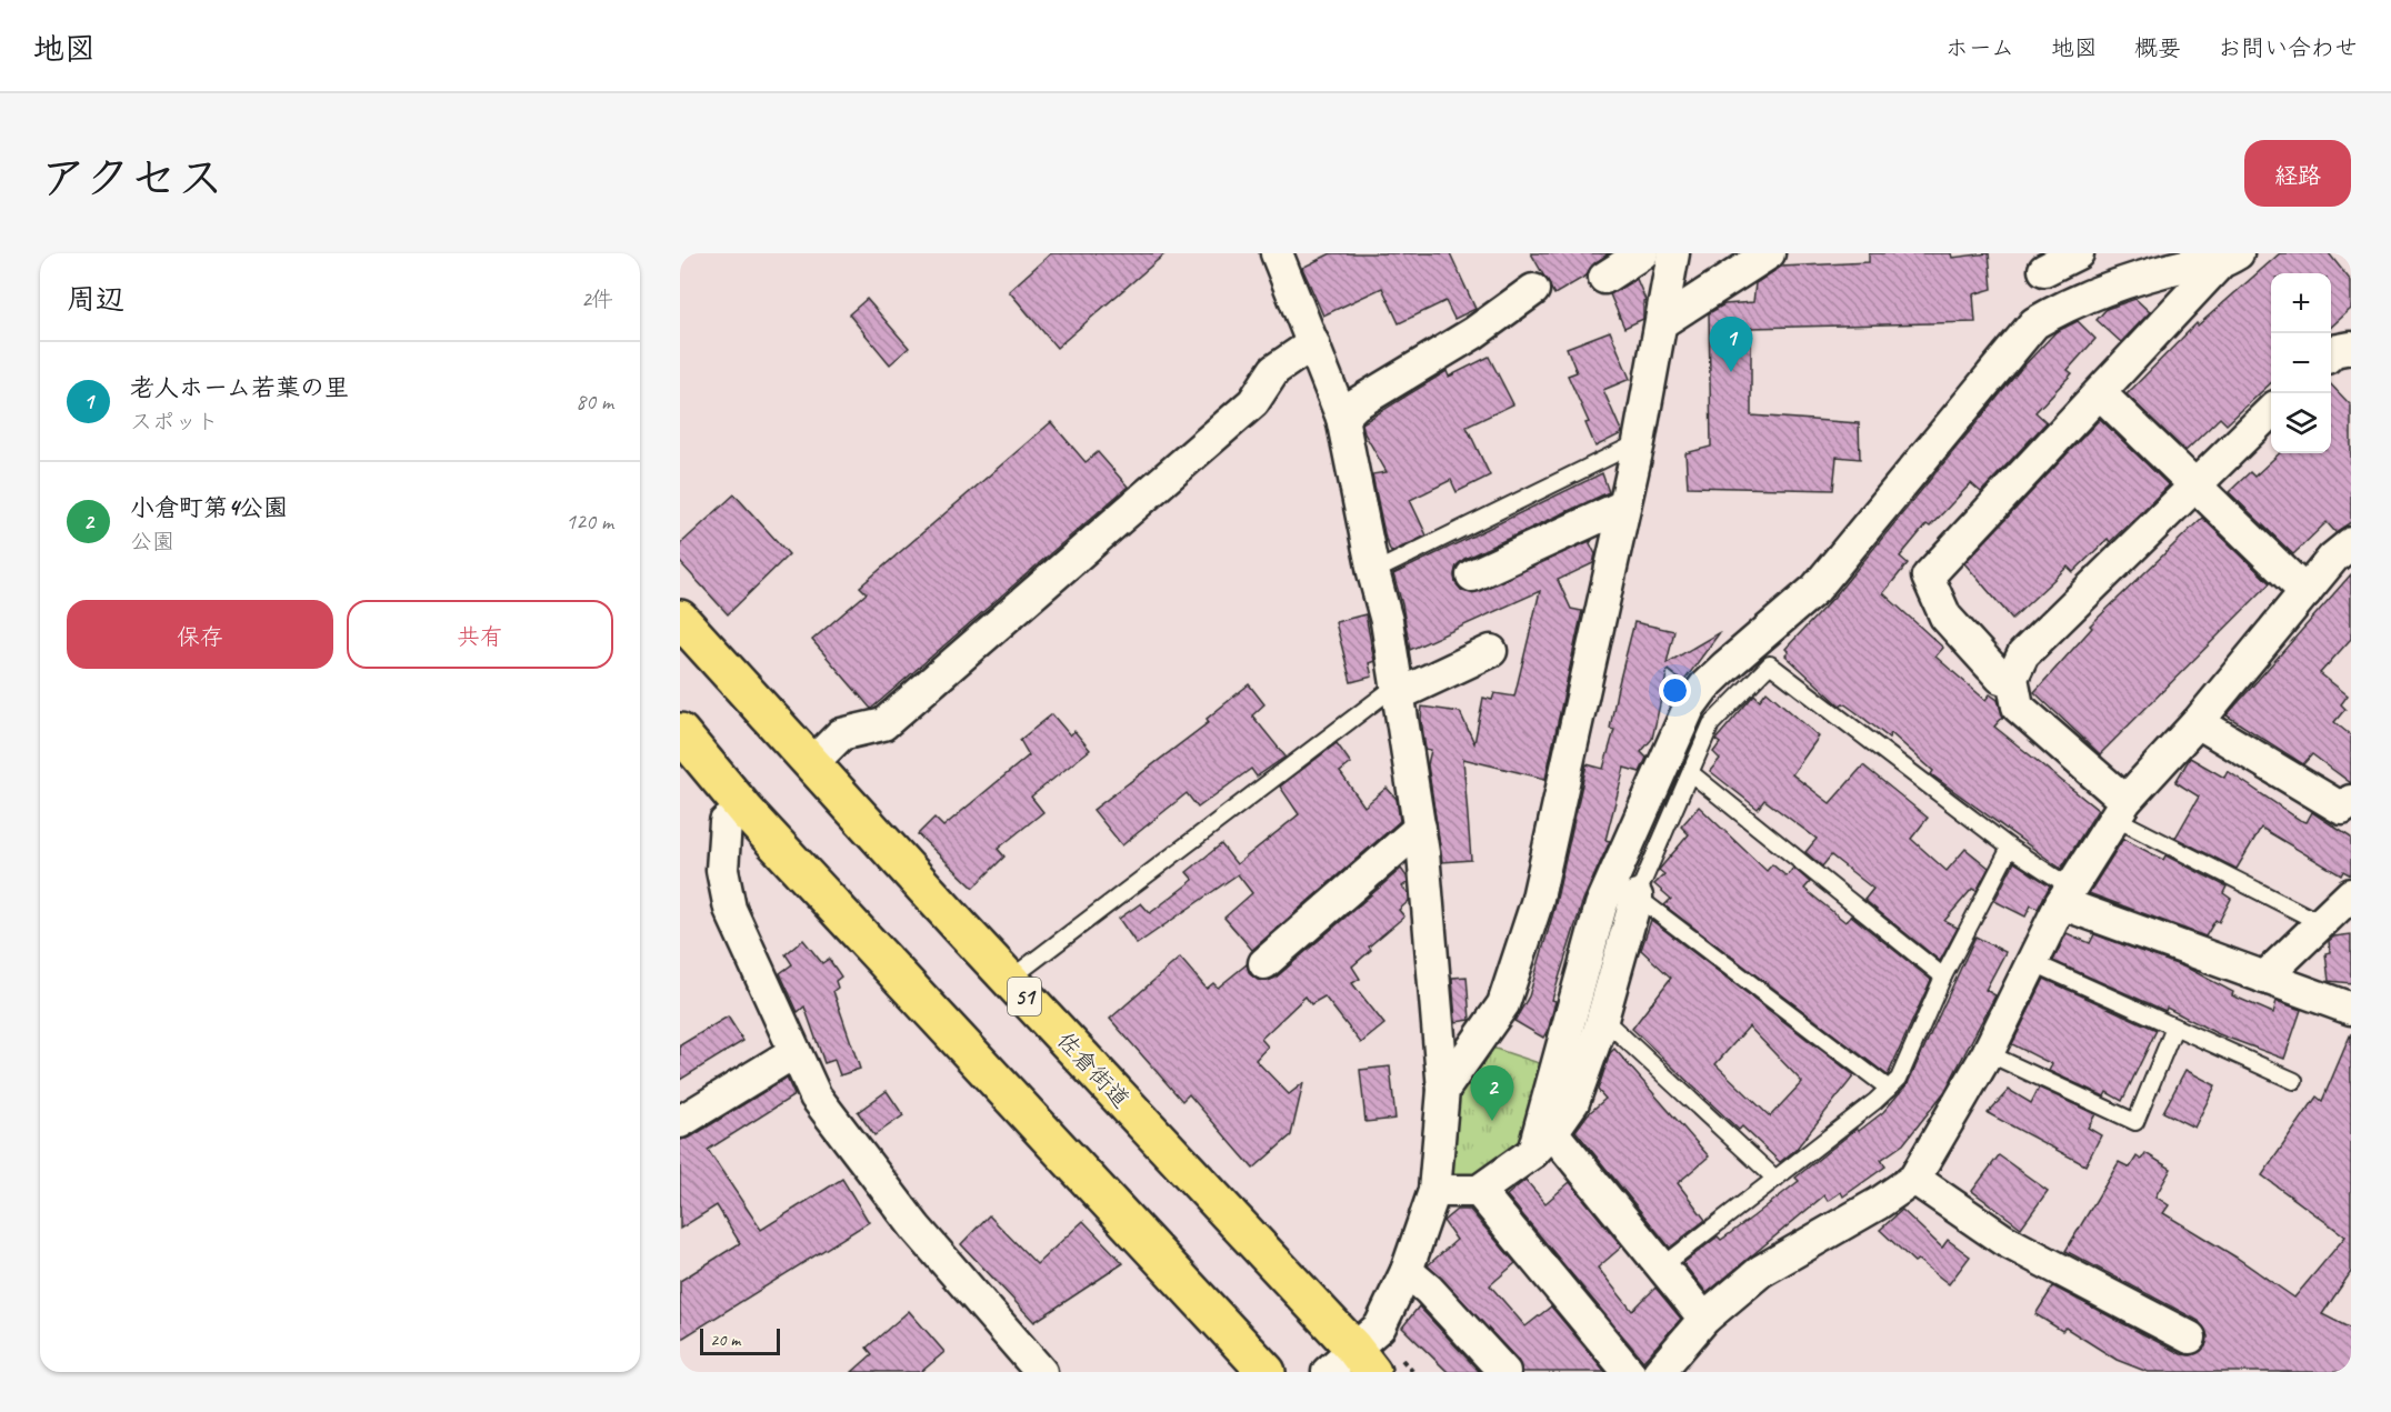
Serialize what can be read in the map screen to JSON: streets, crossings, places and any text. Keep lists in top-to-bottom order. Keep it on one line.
{"streets":{"highway":["51","佐倉街道"]},"scale_bar":"20 m","page":{"header":"地図","nav":["ホーム","地図","概要","お問い合わせ"],"title":"アクセス","buttons":["経路",["保存","共有"]],"heading":["周辺","2件"],"map_buttons":["+","−"],"pins":["1","2"],"list":[{"mark":"1","name":"老人ホーム若葉の里","note":"スポット","value":"80 m"},{"mark":"2","name":"小倉町第4公園","note":"公園","value":"120 m"}],"scale":"20 m"}}
